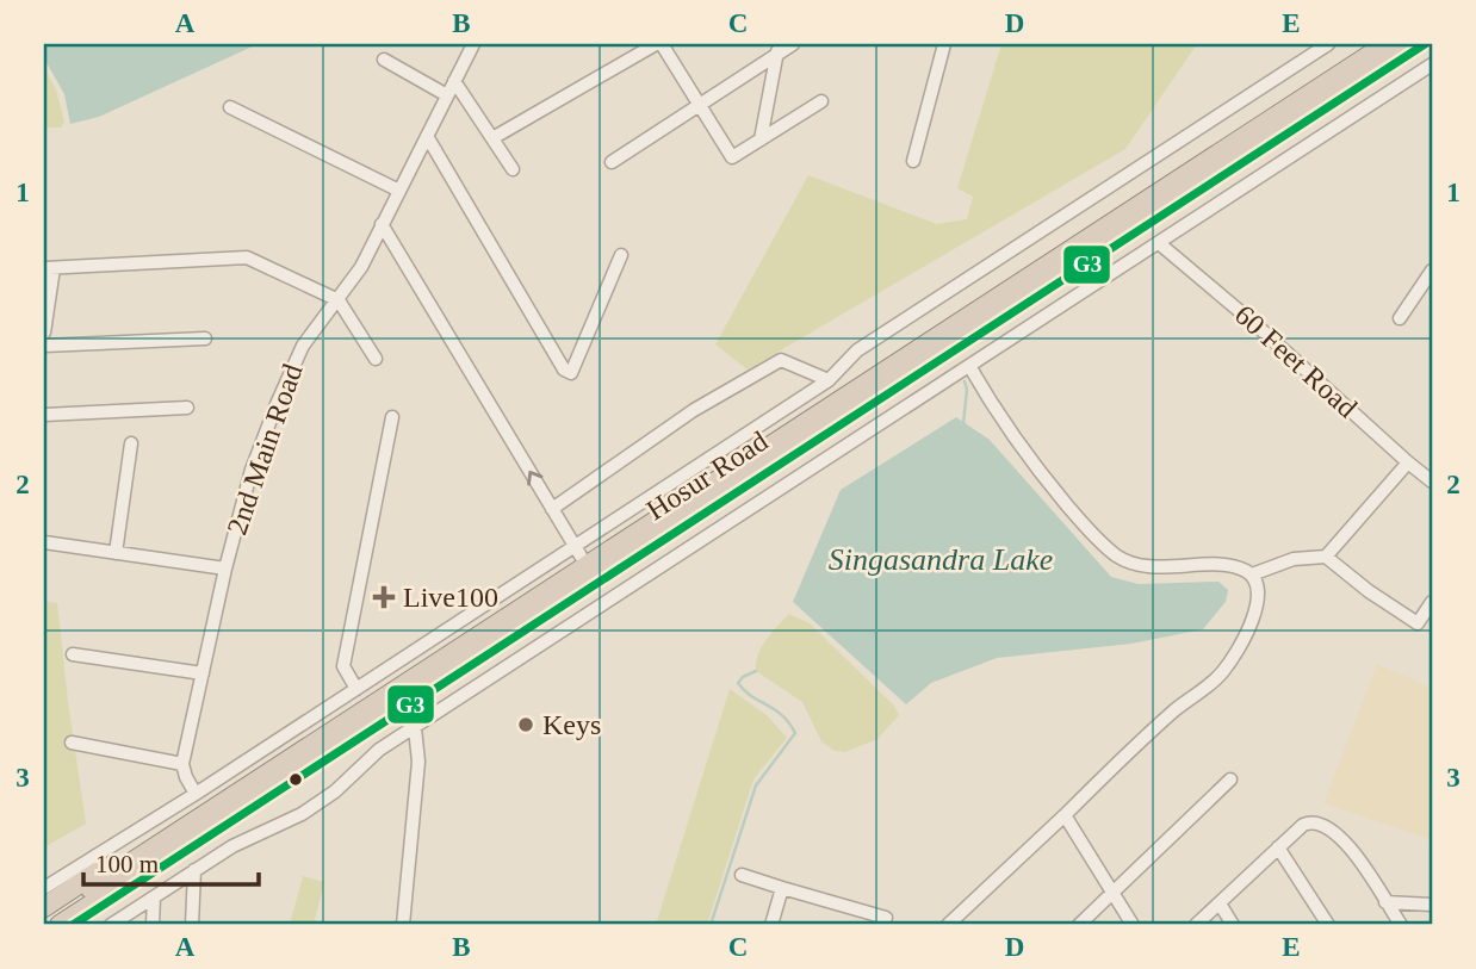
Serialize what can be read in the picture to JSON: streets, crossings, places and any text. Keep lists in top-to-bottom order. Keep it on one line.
{"streets":{"highway":["Hosur Road"],"street":["60 Feet Road","2nd Main Road"]},"water":["Singasandra Lake"],"places":{"health":["Live100"],"other":["Keys"]},"lines":["transit line G3"],"scale_bar":"100 m","grid":{"columns":["A","B","C","D","E"],"rows":["1","2","3"]}}
